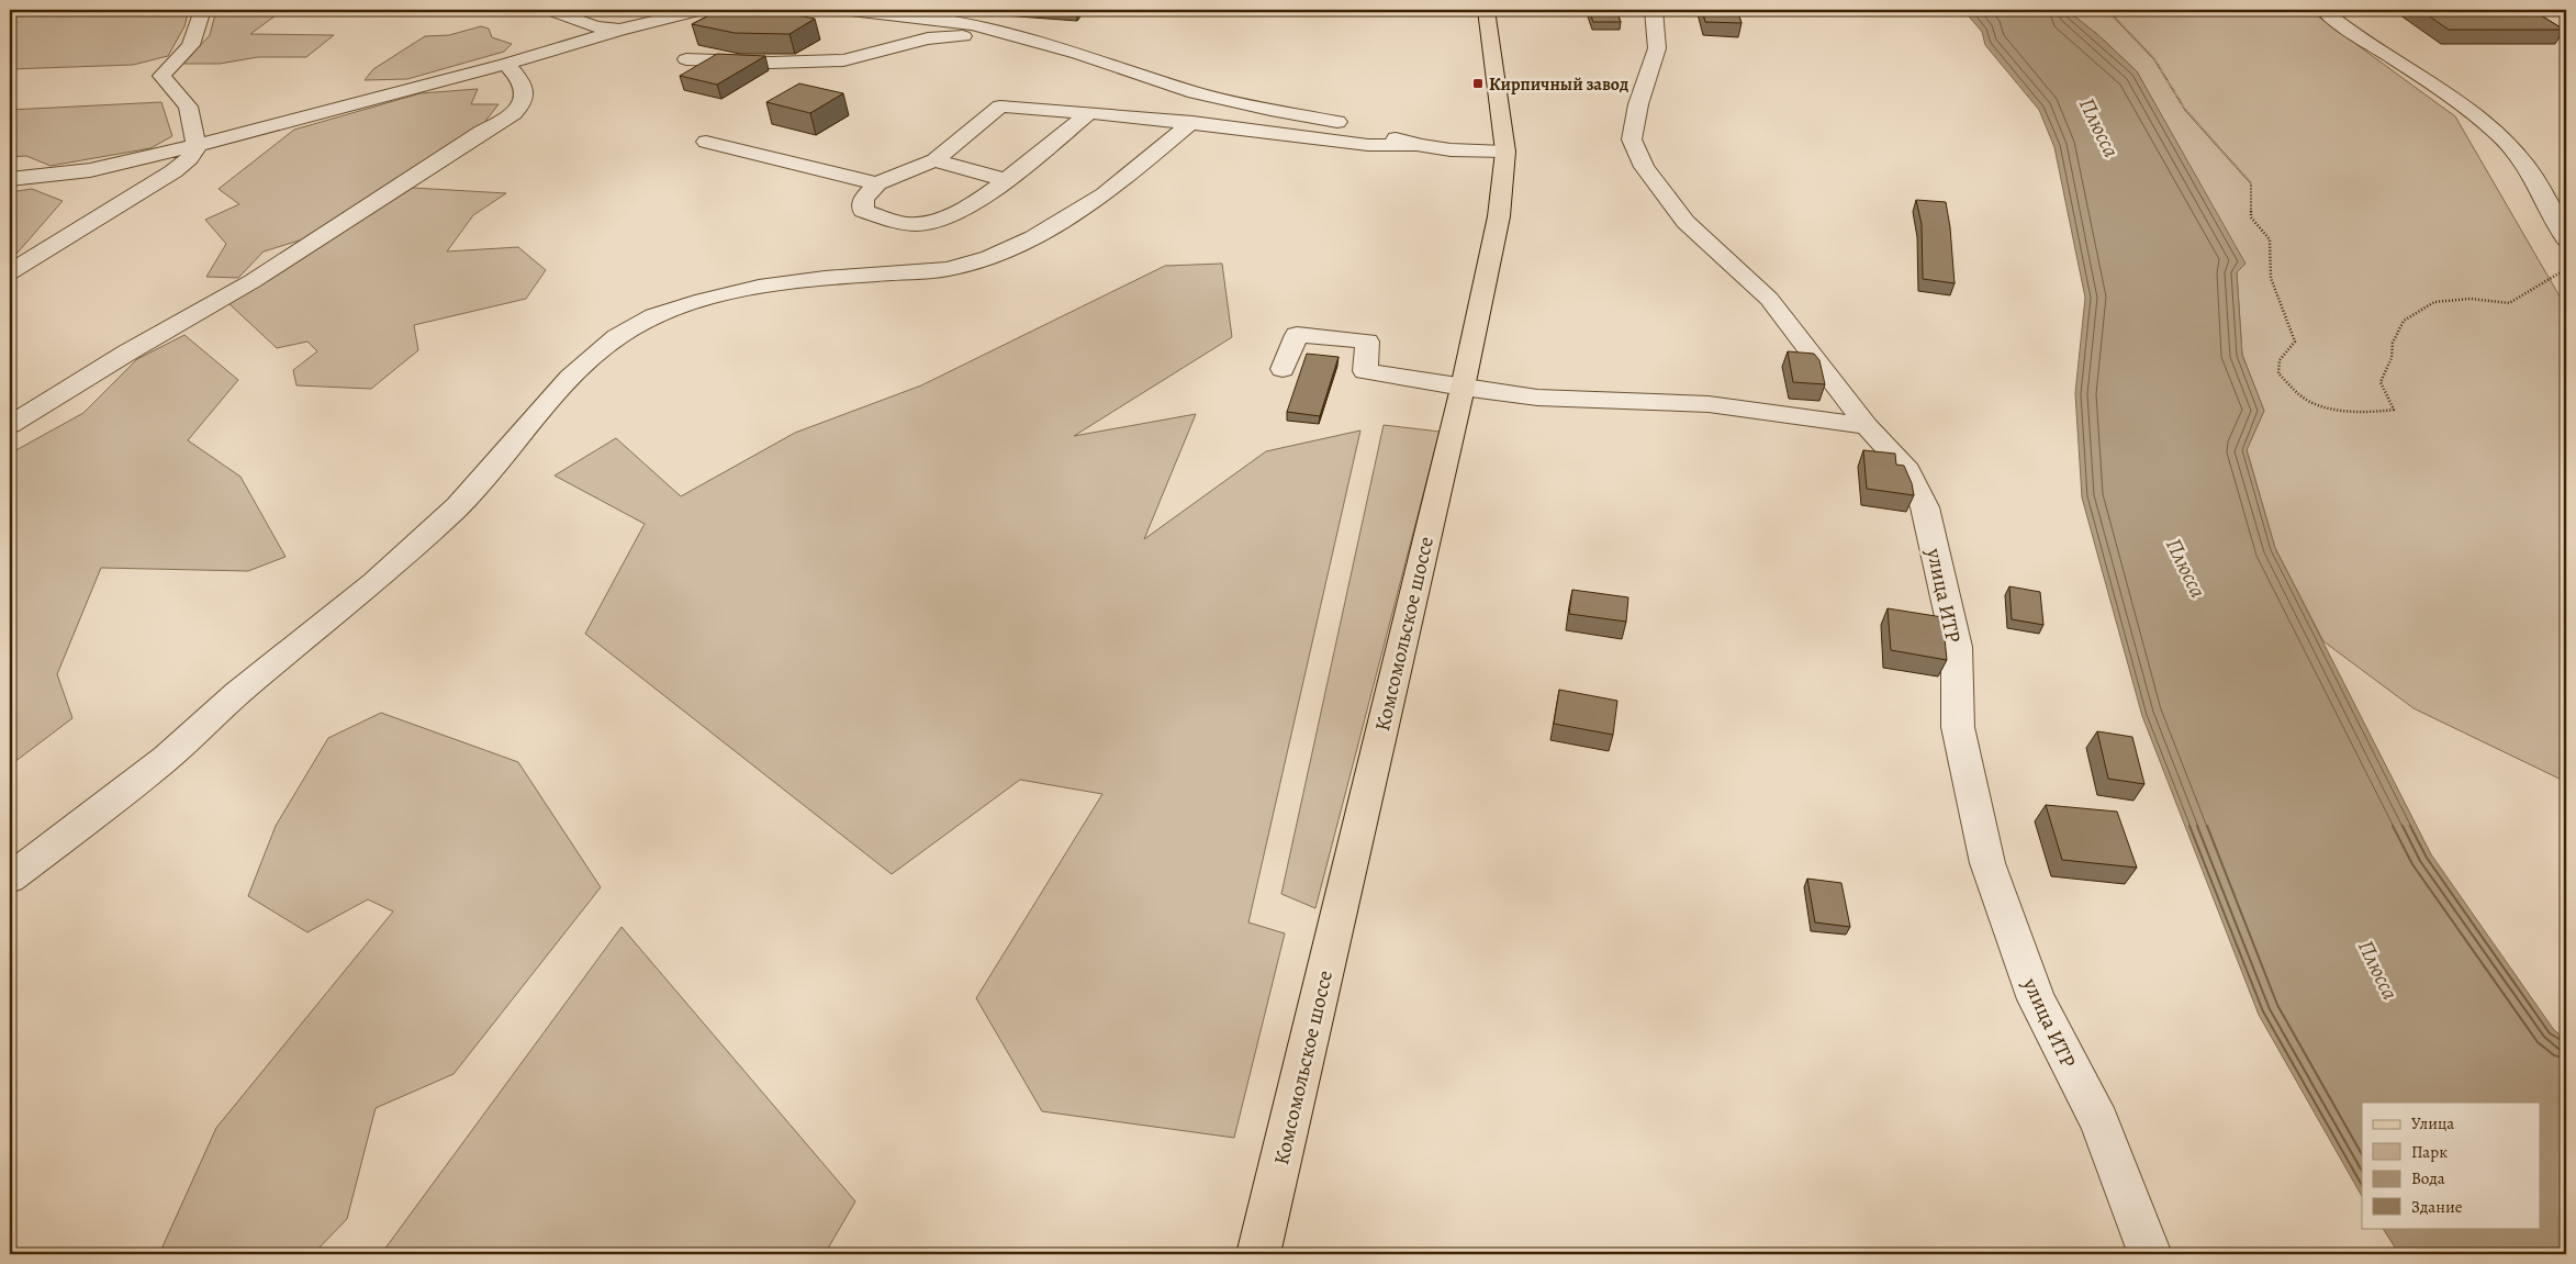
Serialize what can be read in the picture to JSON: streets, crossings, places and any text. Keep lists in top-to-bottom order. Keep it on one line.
{"streets":{"main road":["Комсомольское шоссе"],"street":["улица ИТР"]},"water":["Плюсса"],"places":{"transit":["Кирпичный завод"]},"legend":["Улица","Парк","Вода","Здание"]}
